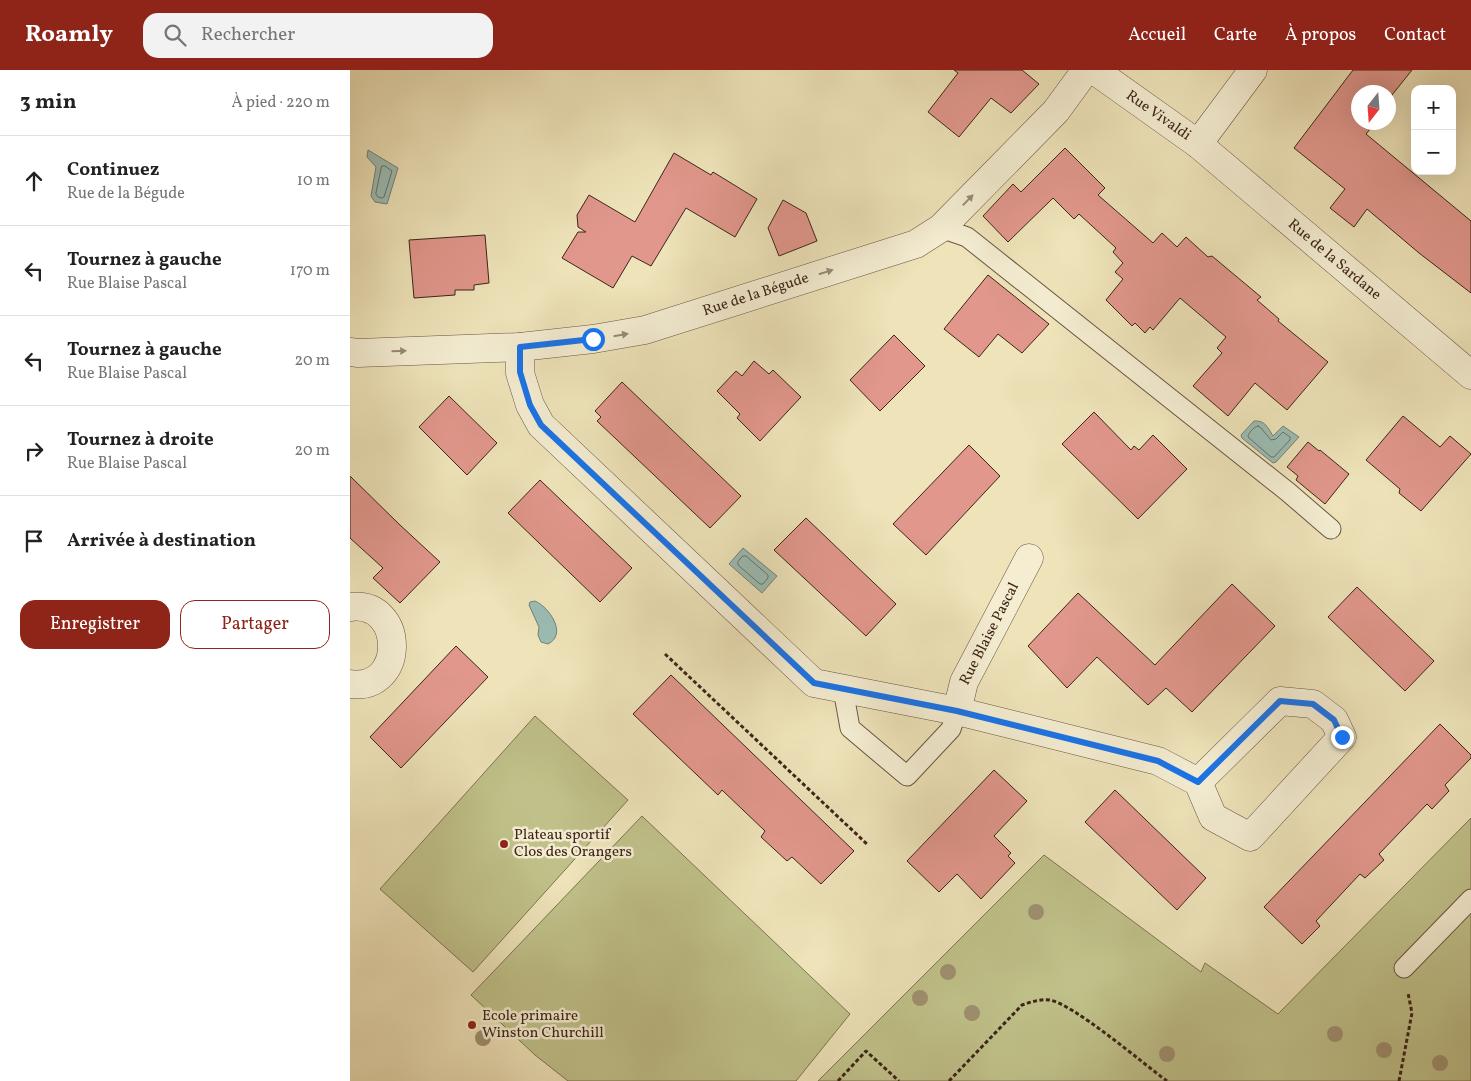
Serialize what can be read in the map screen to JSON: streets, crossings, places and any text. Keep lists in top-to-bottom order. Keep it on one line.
{"streets":{"street":["Rue Vivaldi","Rue de la Sardane","Rue de la Bégude","Rue Blaise Pascal"]},"crossings":[["Rue Vivaldi","Rue de la Sardane"]],"one_way":["Rue de la Bégude"],"places":["Plateau sportif Clos des Orangers","Ecole primaire Winston Churchill"],"north":"bottom","page":{"header":"Roamly","search":"Rechercher","nav":["Accueil","Carte","À propos","Contact"],"heading":["3 min","À pied · 220 m"],"map_buttons":["+","−"],"list":[["Continuez","Rue de la Bégude","10 m"],["Tournez à gauche","Rue Blaise Pascal","170 m"],["Tournez à gauche","Rue Blaise Pascal","20 m"],["Tournez à droite","Rue Blaise Pascal","20 m"],"Arrivée à destination"],"buttons":["Enregistrer","Partager"]}}
